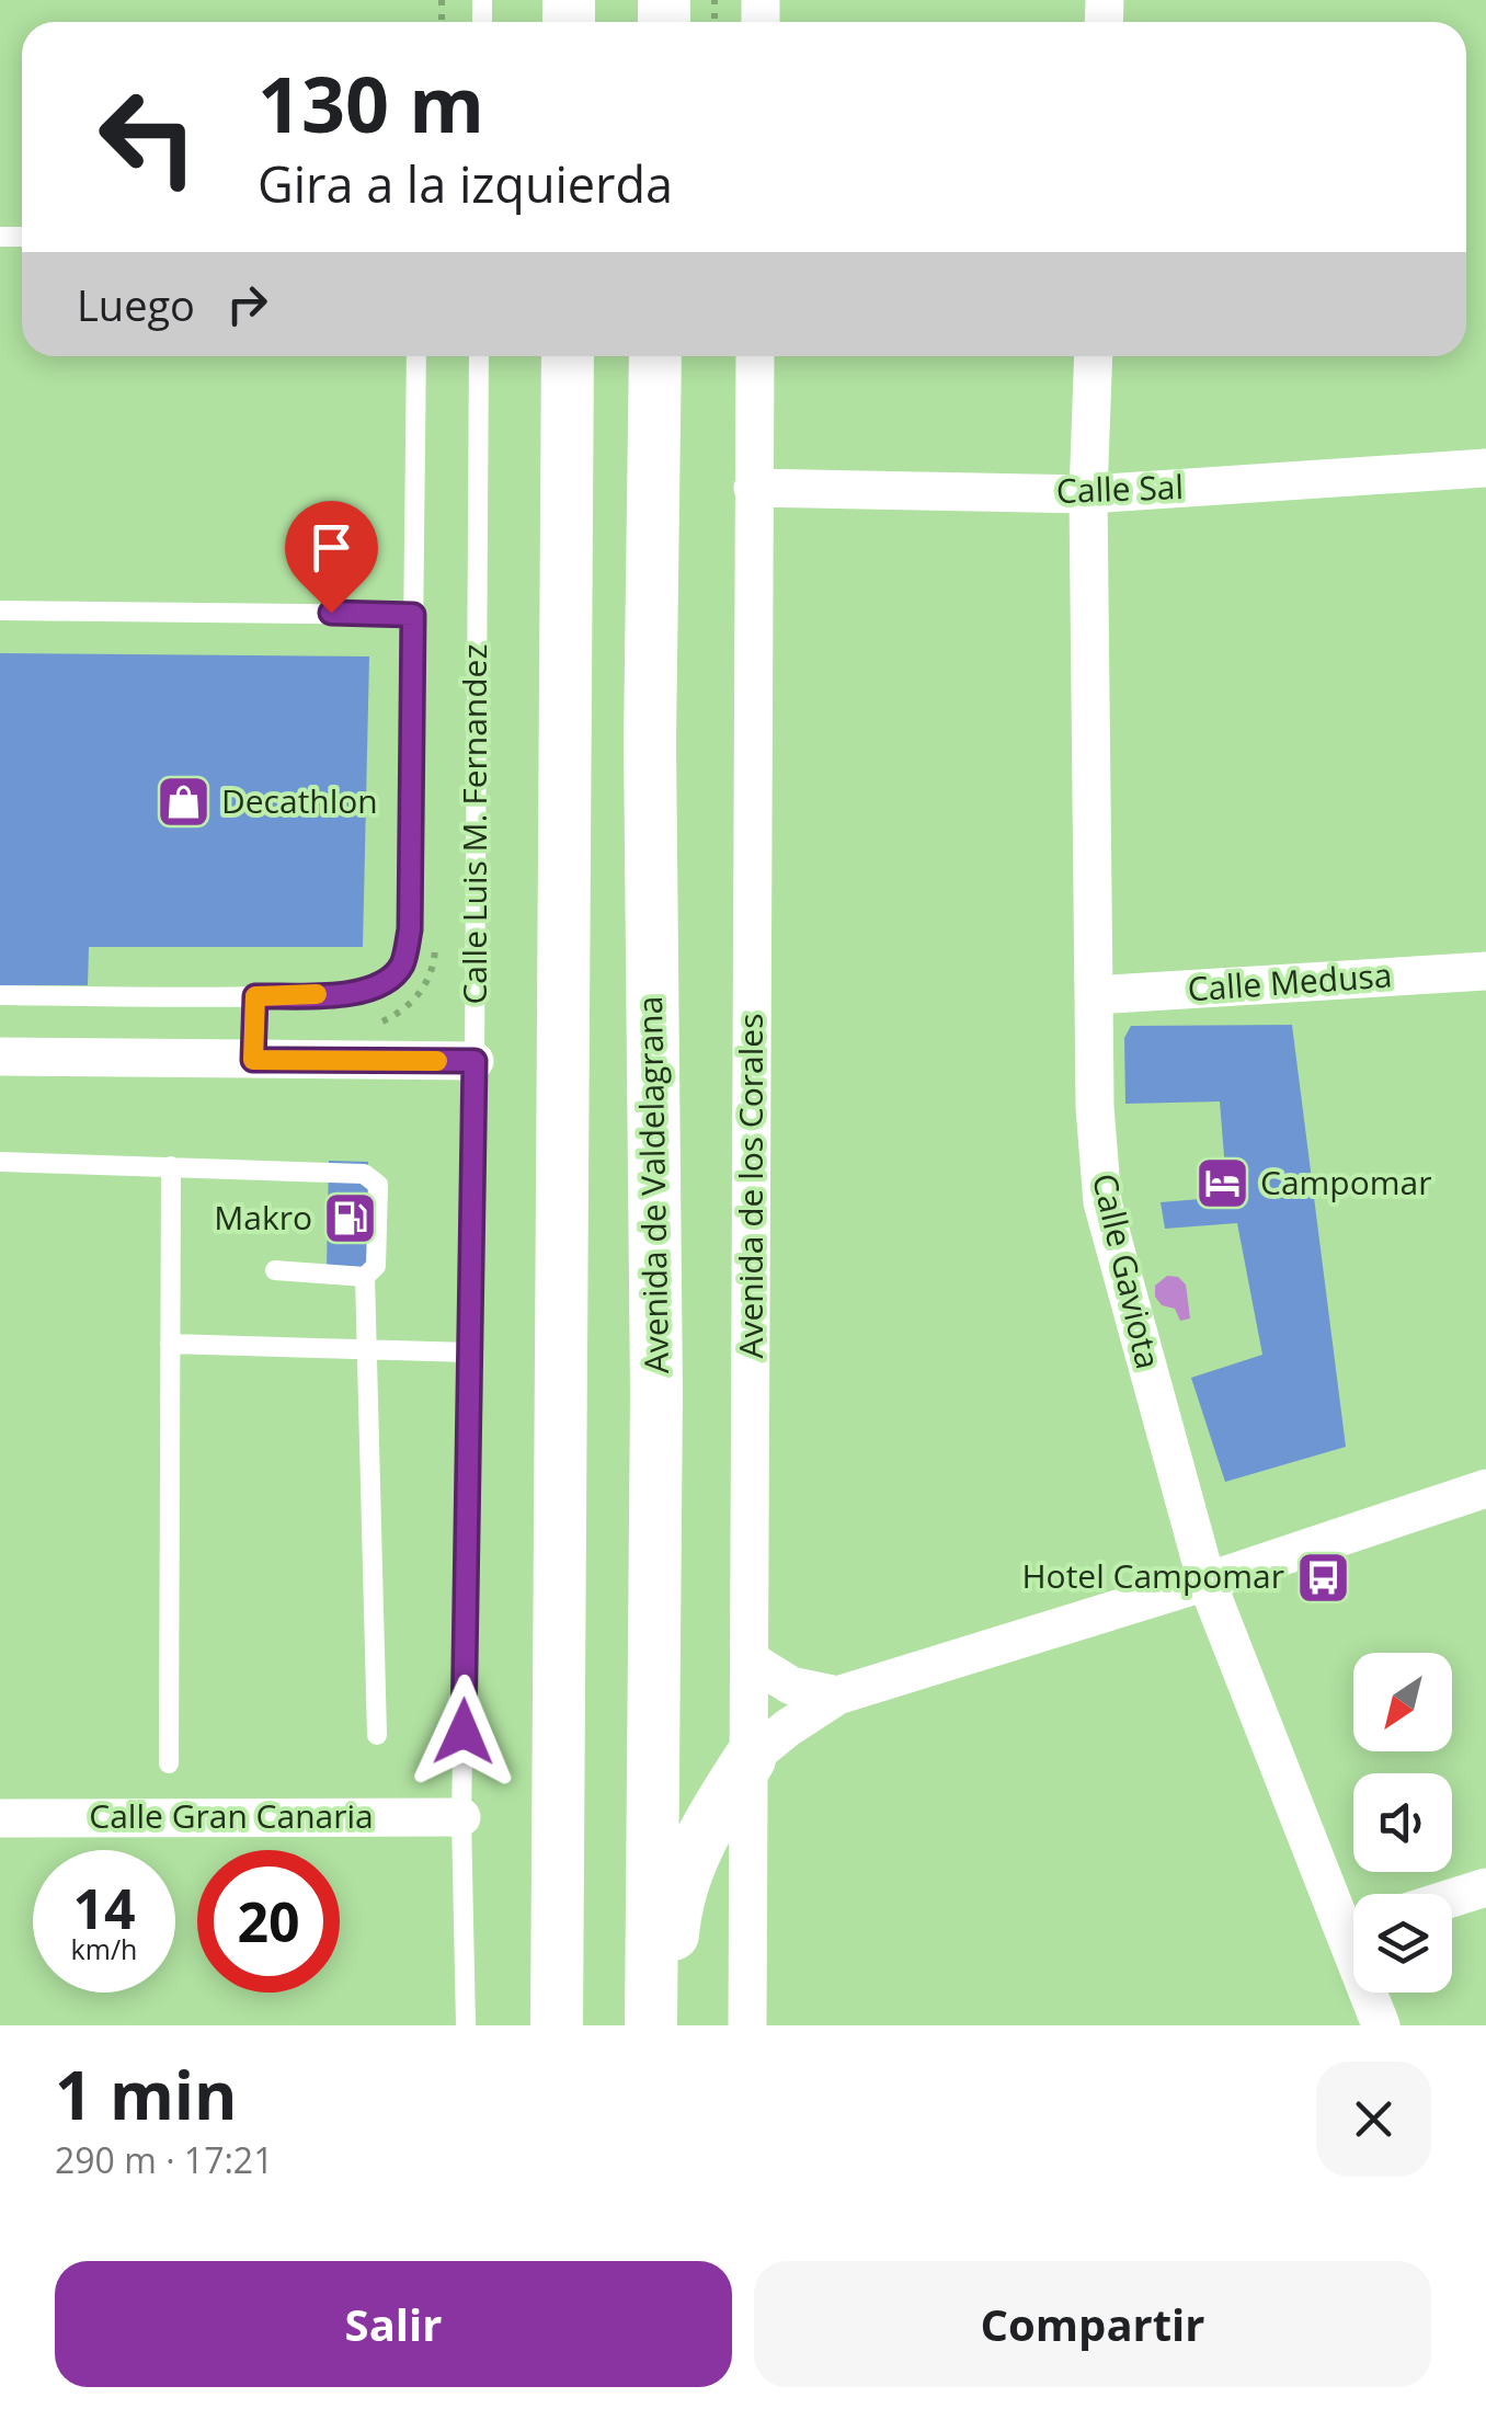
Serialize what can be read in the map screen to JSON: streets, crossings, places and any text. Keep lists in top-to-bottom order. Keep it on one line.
{"streets":{"main road":["Avenida de Valdelagrana"],"street":["Calle Sal","Calle Medusa","Avenida de los Corales","Calle Gaviota","Calle Gran Canaria"],"lane":["Calle Luis M. Fernandez"]},"crossings":[["Calle Sal","Avenida de los Corales"],["Calle Sal","Calle Gaviota"],["Calle Luis M. Fernandez","Calle Gran Canaria"],["Calle Medusa","Calle Gaviota"]],"places":{"shop":["Decathlon"],"hotel":["Campomar"],"fuel station":["Makro"],"bus stop":["Hotel Campomar"]},"north":"bottom left","page":{"turn":["130 m","Gira a la izquierda"],"then":"Luego","speed":"14 km/h","limit":"20","heading":["1 min","290 m · 17:21"],"buttons":["Salir","Compartir"]}}
